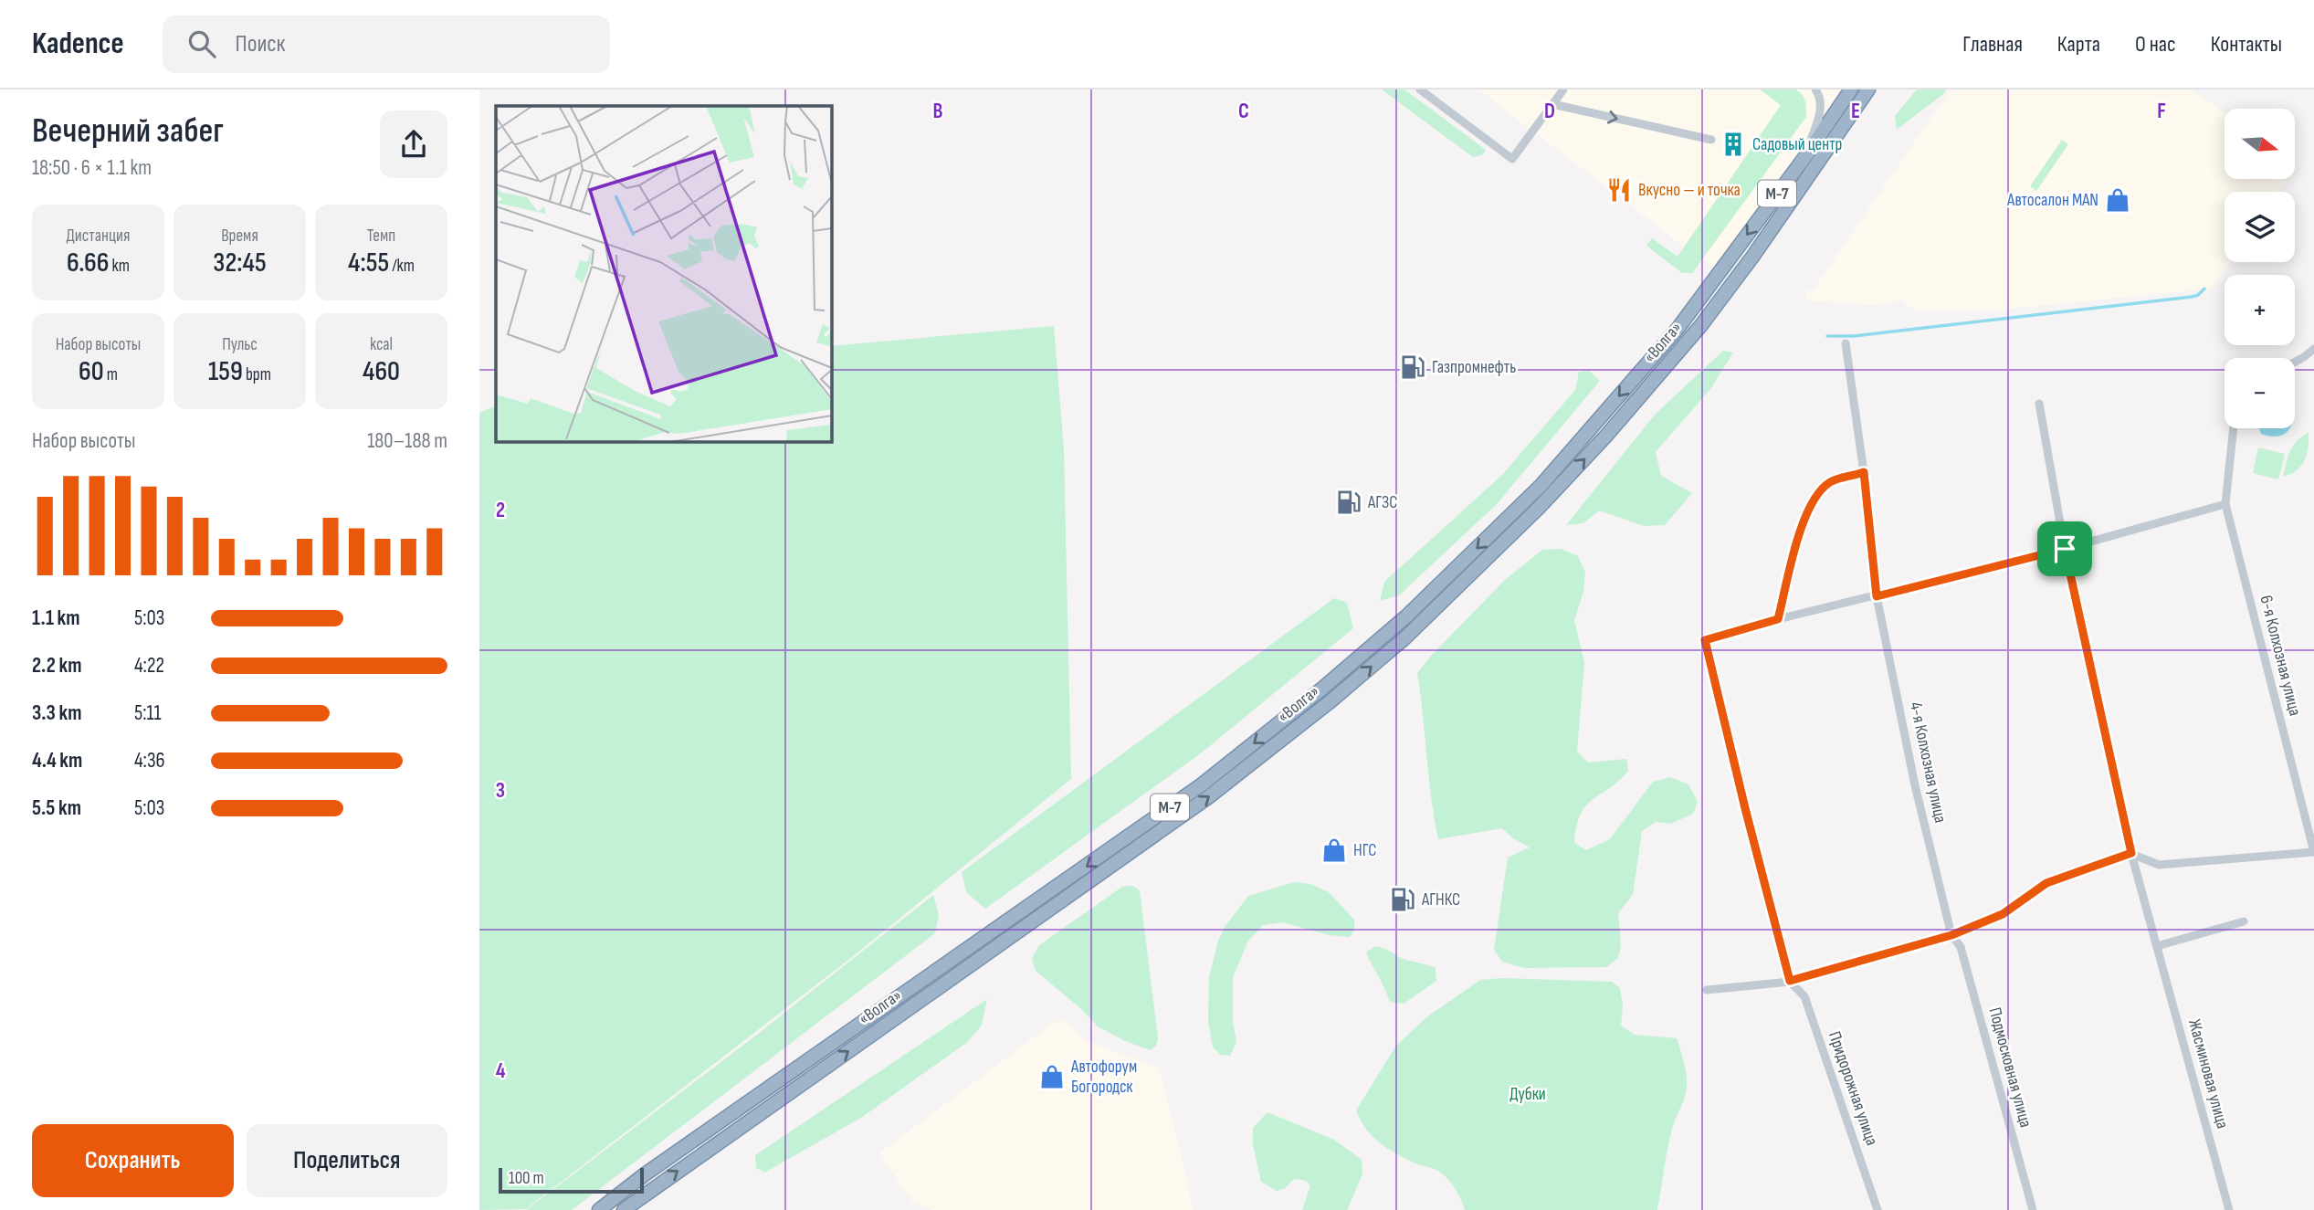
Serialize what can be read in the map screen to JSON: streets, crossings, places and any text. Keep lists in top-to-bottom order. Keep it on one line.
{"streets":{"highway":["М-7","«Волга»"],"street":["6-я Колхозная улица","4-я Колхозная улица","Подмосковная улица","Жасминовая улица","Придорожная улица"]},"crossings":[["М-7","«Волга»"],["4-я Колхозная улица","Подмосковная улица"]],"parks":["Дубки"],"places":{"building":["Садовый центр"],"restaurant":["Вкусно — и точка"],"shop":["Автосалон MAN","НГС","Автофорум Богородск"],"fuel station":["Газпромнефть","АГЗС","АГНКС"]},"scale_bar":"100 m","north":"right","page":{"header":"Kadence","search":"Поиск","nav":["Главная","Карта","О нас","Контакты"],"heading":["Вечерний забег","18:50 · 6 × 1.1 km"],"map_buttons":["+","−"],"stats":[["Дистанция","6.66 km"],["Время","32:45"],["Темп","4:55 /km"],["Набор высоты","60 m"],["Пульс","159 bpm"],["kcal","460"]],"chart":["Набор высоты","180–188 m"],"list":[{"name":"1.1 km","note":"5:03"},{"name":"2.2 km","note":"4:22"},{"name":"3.3 km","note":"5:11"},{"name":"4.4 km","note":"4:36"},{"name":"5.5 km","note":"5:03"}],"buttons":["Сохранить","Поделиться"],"scale":"100 m"},"grid":{"columns":["B","C","D","E","F"],"rows":["2","3","4"]}}
